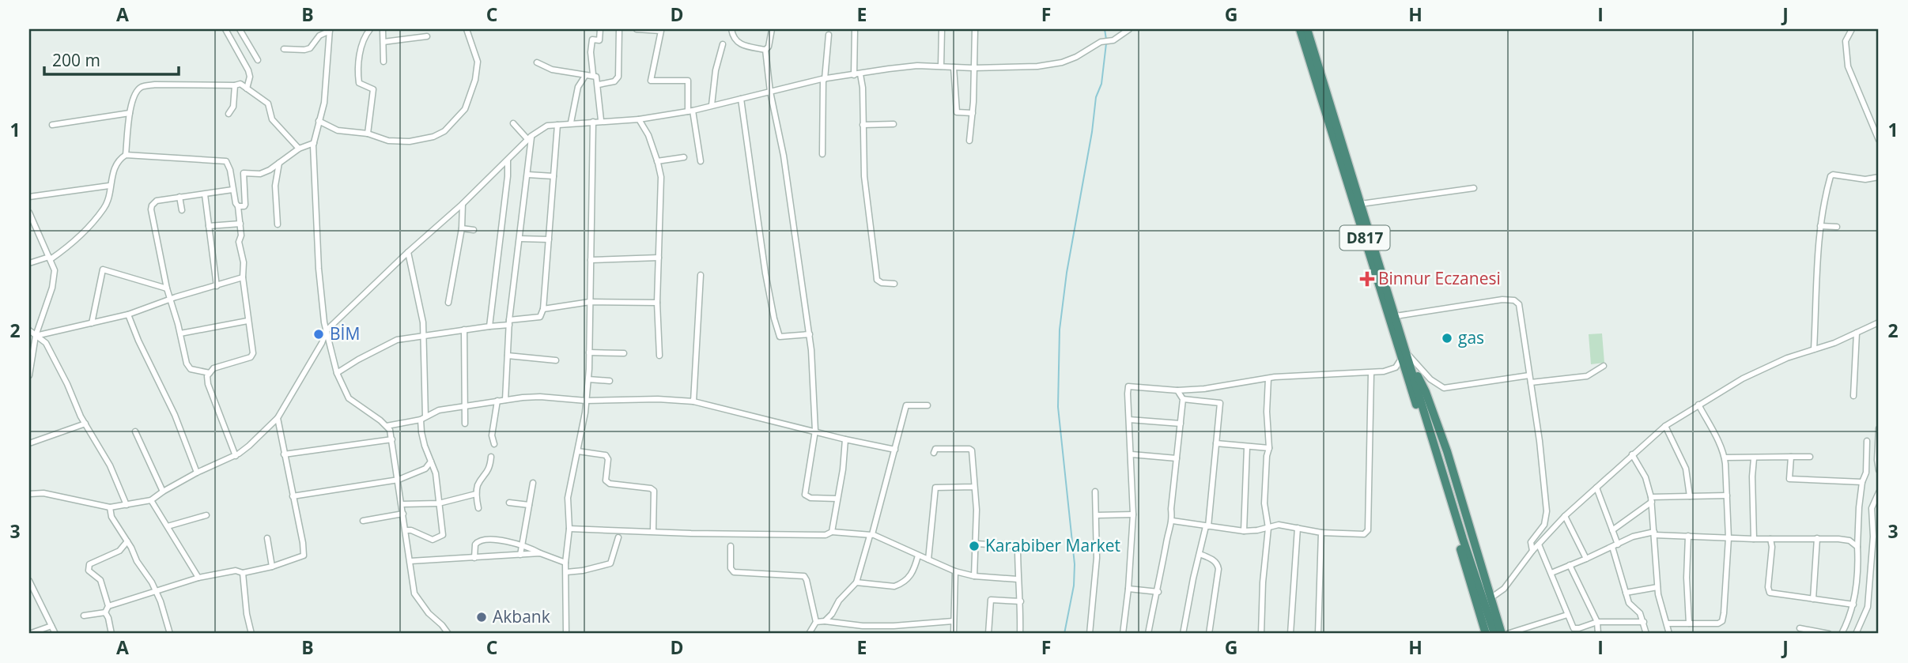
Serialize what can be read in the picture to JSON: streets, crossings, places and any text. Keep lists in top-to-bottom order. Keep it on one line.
{"streets":{"highway":["D817"]},"places":{"health":["Binnur Eczanesi"],"other":["BİM","gas","Karabiber Market","Akbank"]},"scale_bar":"200 m","grid":{"columns":["A","B","C","D","E","F","G","H","I","J"],"rows":["1","2","3"]}}
